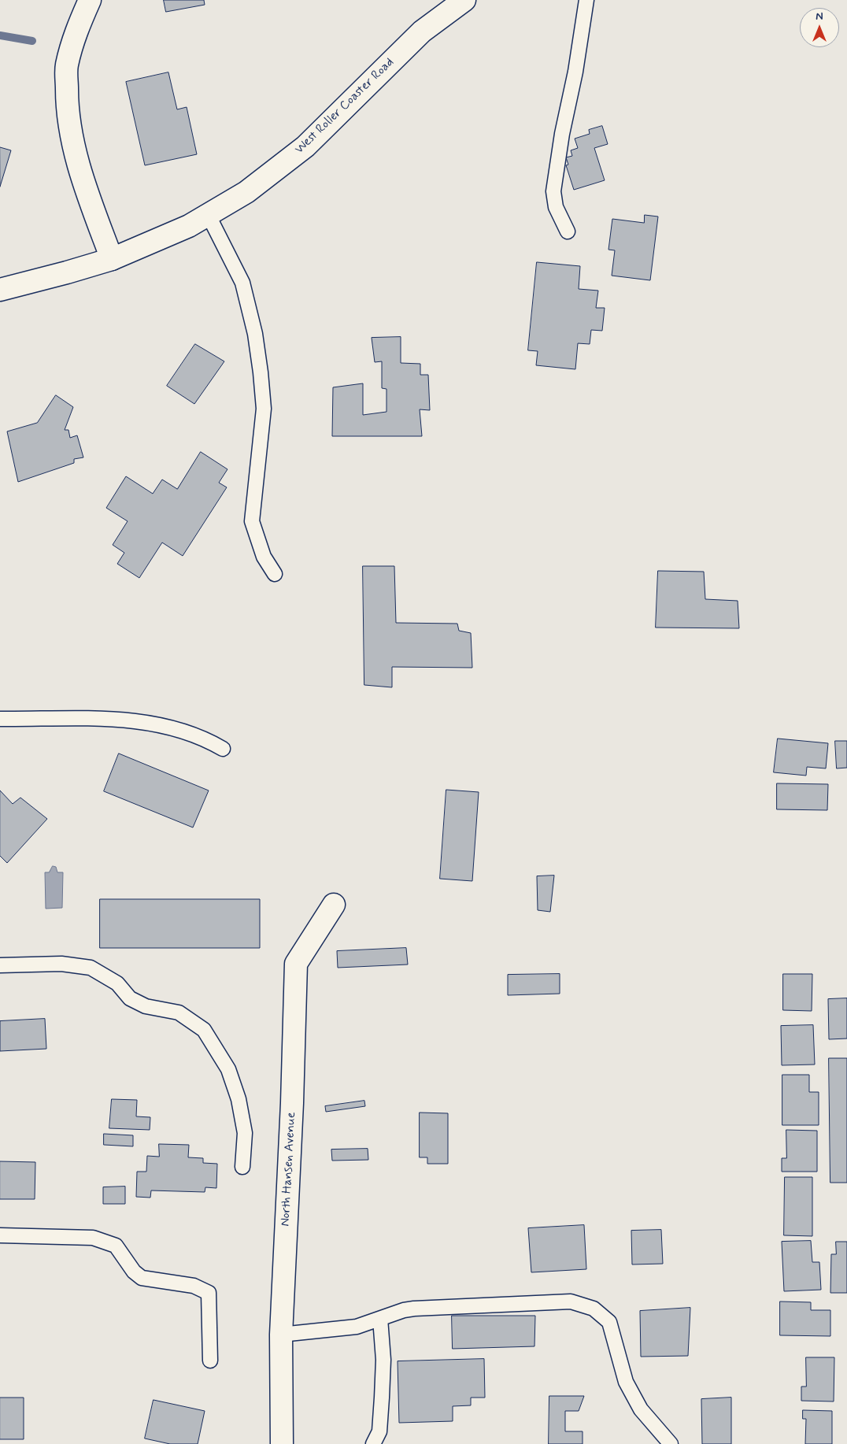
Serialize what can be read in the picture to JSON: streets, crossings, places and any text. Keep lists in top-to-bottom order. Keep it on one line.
{"streets":{"street":["West Roller Coaster Road","North Hansen Avenue"]},"north":"top"}
